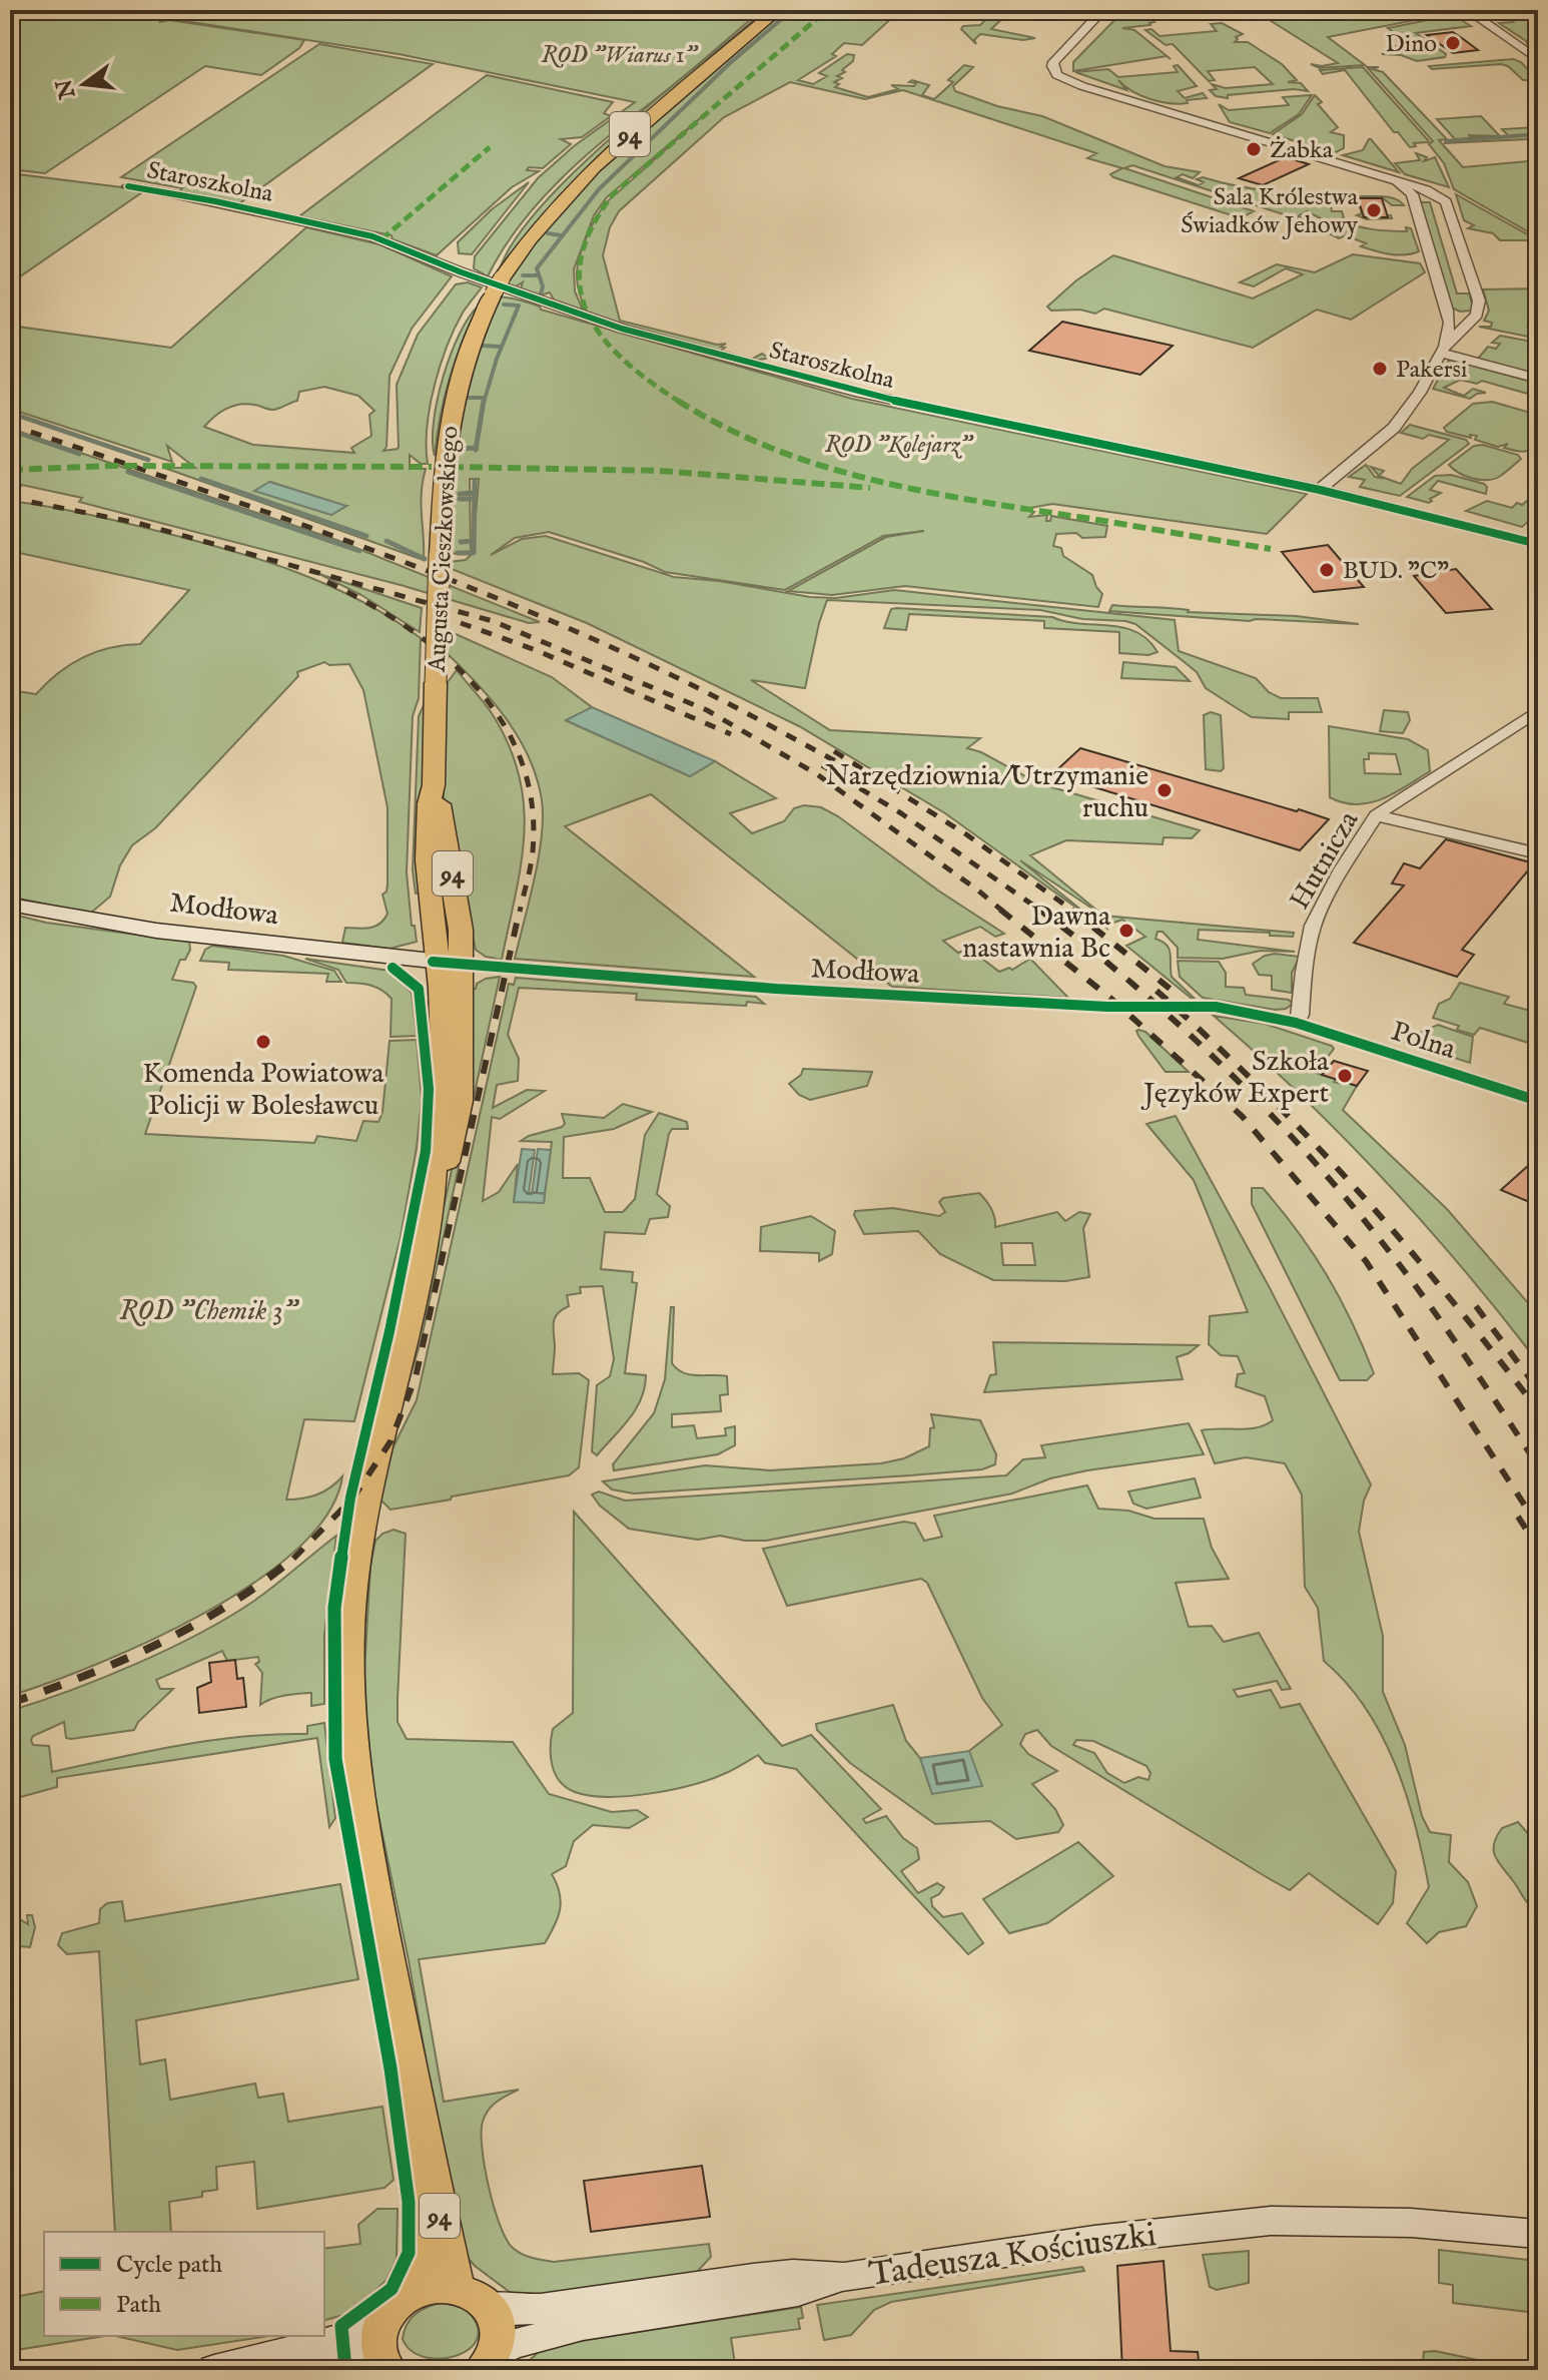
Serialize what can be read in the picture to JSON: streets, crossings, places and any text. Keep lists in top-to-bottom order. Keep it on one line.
{"streets":{"main road":["94","Augusta Cieszkowskiego"],"street":["Staroszkolna","Hutnicza","Modłowa","Polna","Tadeusza Kościuszki"]},"crossings":[["Augusta Cieszkowskiego","Modłowa"],["Hutnicza","Modłowa"],["Hutnicza","Polna"],["Modłowa","Polna"]],"parks":["ROD \"Wiarus 1\"","ROD \"Kolejarz\"","ROD \"Chemik 3\""],"places":["Dino","Żabka","Sala Królestwa Świadków Jehowy","Pakersi","BUD. \"C\"","Narzędziownia/Utrzymanie ruchu","Dawna nastawnia Bc","Komenda Powiatowa Policji w Bolesławcu","Szkoła Języków Expert"],"legend":["Cycle path","Path"],"north":"left"}
